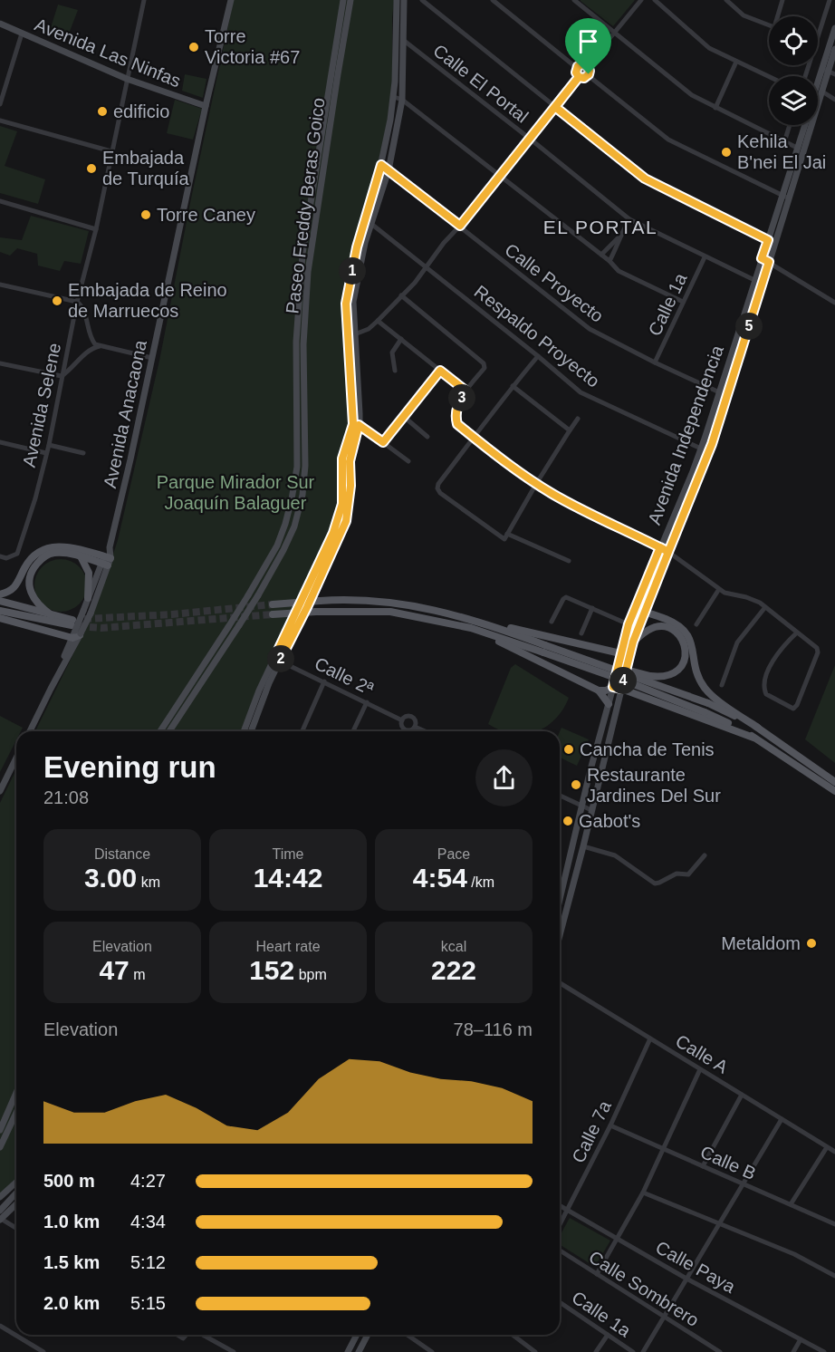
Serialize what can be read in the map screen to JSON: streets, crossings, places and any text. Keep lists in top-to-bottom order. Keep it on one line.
{"streets":{"main road":["Avenida Las Ninfas","Paseo Freddy Beras Goico","Avenida Anacaona","Avenida Independencia"],"street":["Calle El Portal","Calle Proyecto","Calle 1a","Respaldo Proyecto","Avenida Selene","Calle 2ª","Calle A","Calle 7a","Calle B","Calle Paya","Calle Sombrero"]},"crossings":[["Avenida Las Ninfas","Avenida Selene"],["Avenida Las Ninfas","Avenida Anacaona"],["Calle El Portal","Calle 1a"],["Calle El Portal","Avenida Independencia"],["Calle Proyecto","Calle 1a"],["Calle Proyecto","Avenida Independencia"],["Respaldo Proyecto","Avenida Independencia"],["Calle A","Calle 7a"],["Calle 7a","Calle B"],["Calle 7a","Calle Paya"]],"districts":["EL PORTAL"],"parks":["Parque Mirador Sur Joaquín Balaguer"],"places":["Torre Victoria #67","edificio","Kehila B'nei El Jai","Embajada de Turquía","Torre Caney","Embajada de Reino de Marruecos","Cancha de Tenis","Restaurante Jardines Del Sur","Gabot's","Metaldom"],"page":{"pins":["1","5","3","2","4"],"heading":["Evening run","21:08"],"stats":[["Distance","3.00 km"],["Time","14:42"],["Pace","4:54 /km"],["Elevation","47 m"],["Heart rate","152 bpm"],["kcal","222"]],"chart":["Elevation","78–116 m"],"list":[{"name":"500 m","note":"4:27"},{"name":"1.0 km","note":"4:34"},{"name":"1.5 km","note":"5:12"},{"name":"2.0 km","note":"5:15"}]}}
